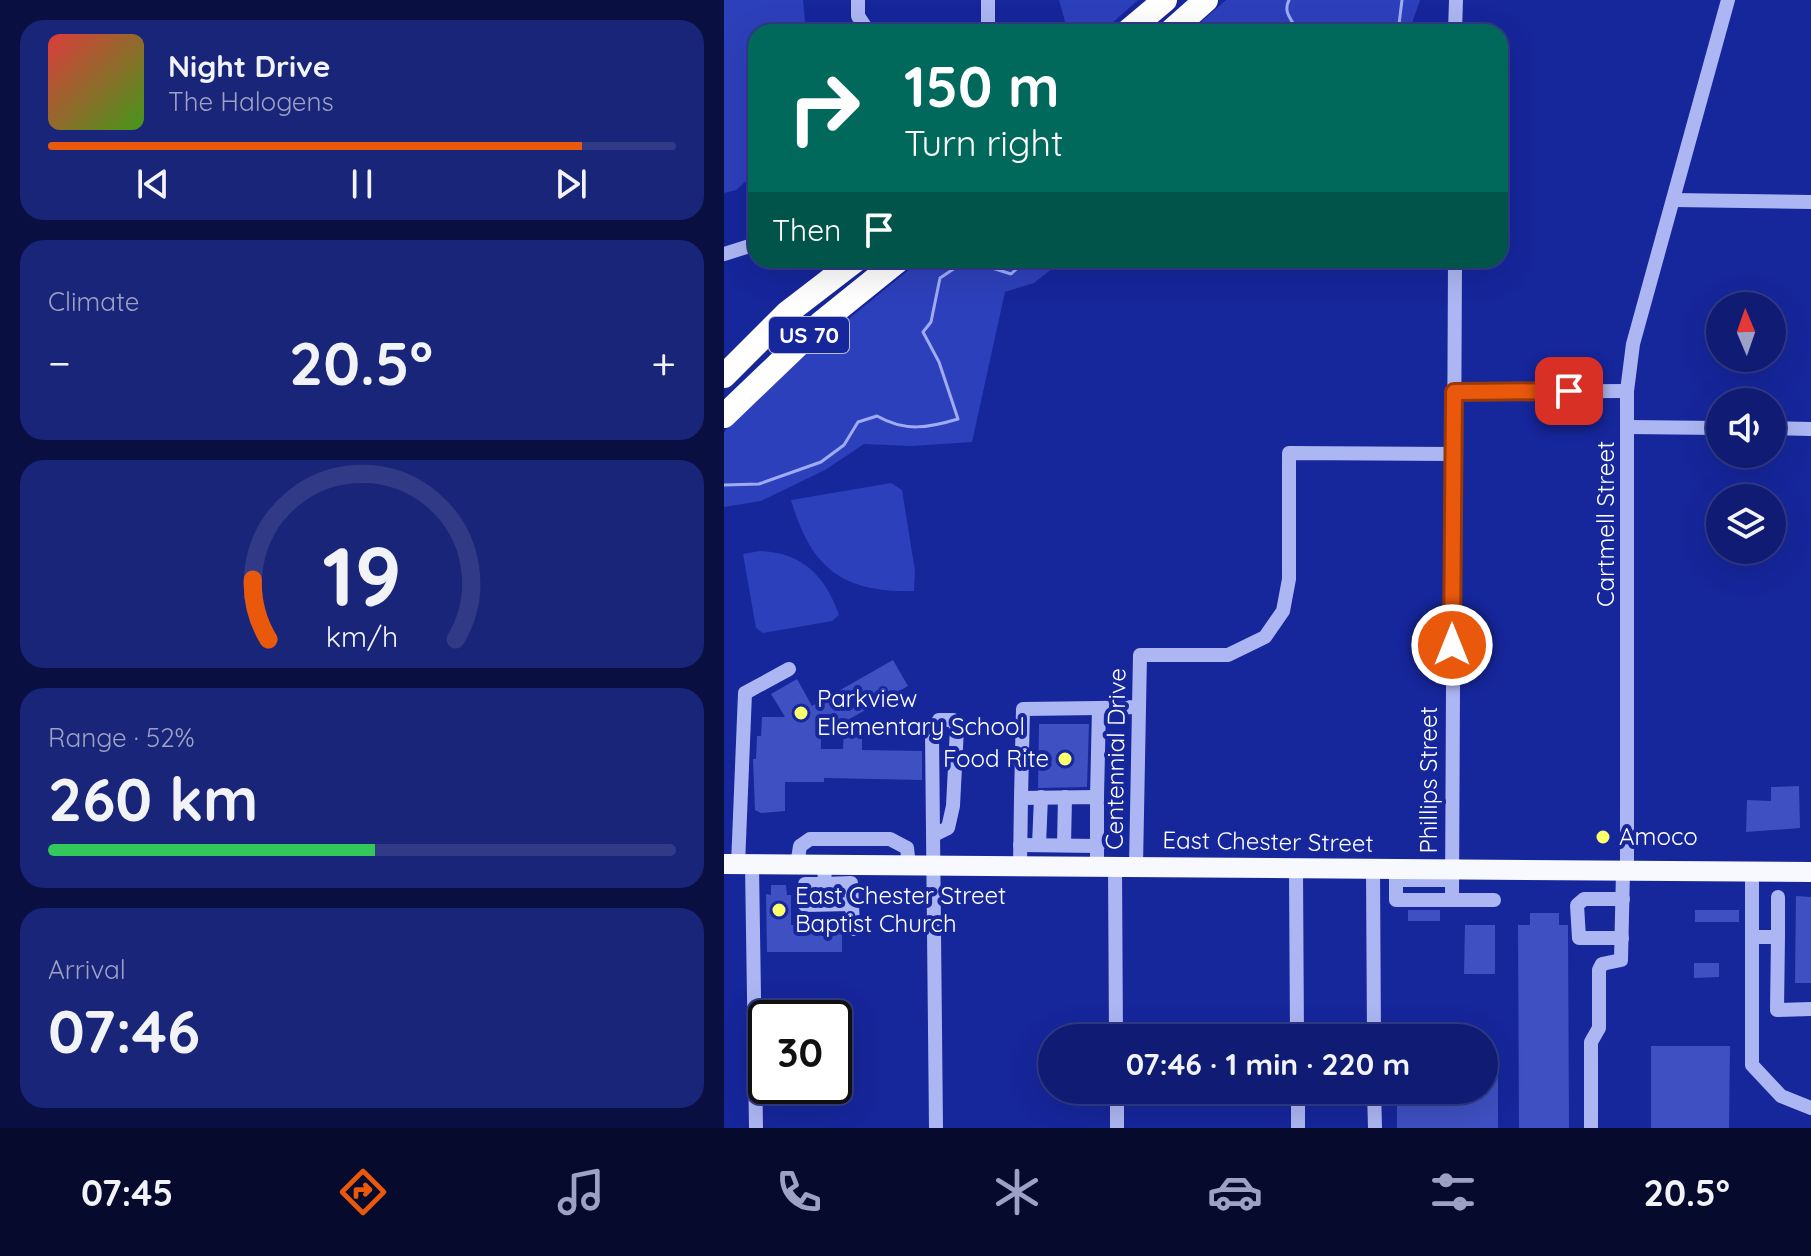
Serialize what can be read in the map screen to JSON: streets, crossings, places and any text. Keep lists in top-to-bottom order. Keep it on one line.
{"streets":{"highway":["US 70"],"main road":["East Chester Street"],"street":["Cartmell Street","Centennial Drive","Phillips Street"]},"crossings":[["Cartmell Street","East Chester Street"],["Centennial Drive","Phillips Street"],["Centennial Drive","East Chester Street"],["Phillips Street","East Chester Street"]],"places":["Parkview Elementary School","Food Rite","Amoco","East Chester Street Baptist Church"],"north":"top","page":{"turn":["150 m","Turn right"],"song":["Night Drive","The Halogens"],"then":"Then","tile":["Climate",["Range · 52%","260 km"],["Arrival","07:46"]],"heat":["−","20.5°","+"],"limit":"30","trip":"07:46 · 1 min · 220 m","tabs":["07:45","20.5°"],"gauge":["19","km/h"]}}
